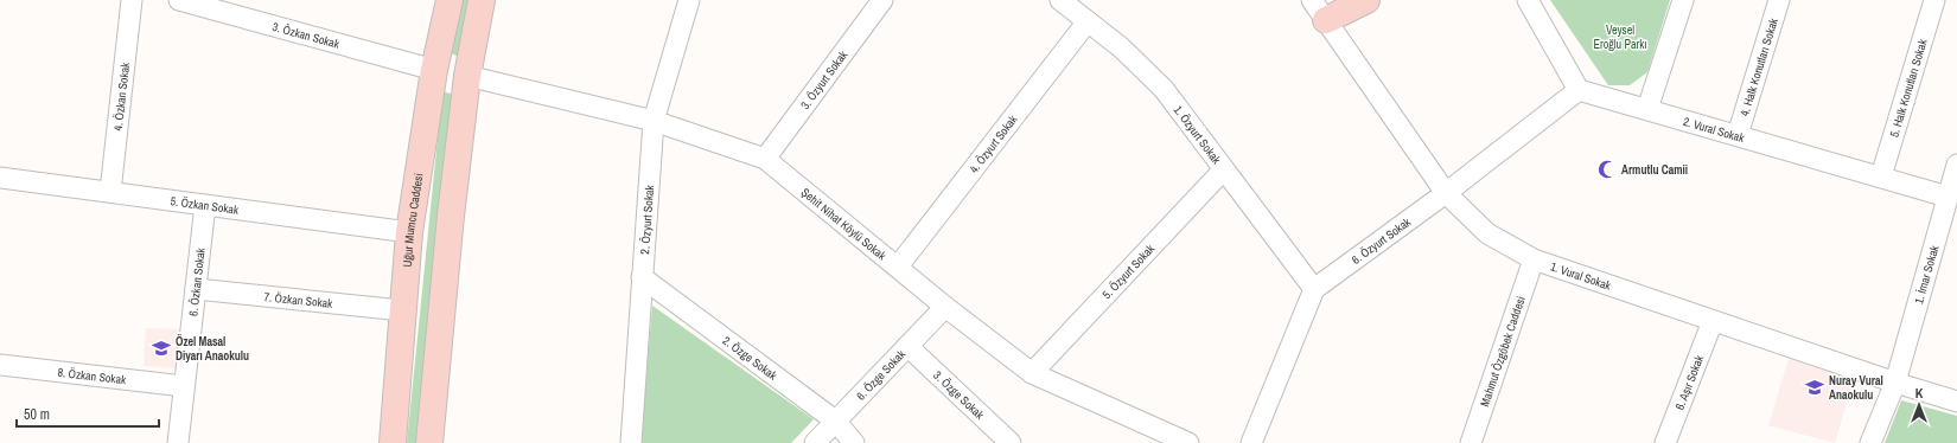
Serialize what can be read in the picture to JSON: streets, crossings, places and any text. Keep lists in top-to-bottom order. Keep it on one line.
{"streets":{"street":["3. Özkan Sokak","4. Halk Konutları Sokak","3. Özyurt Sokak","5. Halk Konutları Sokak","4. Özkan Sokak","2. Vural Sokak","1. Özyurt Sokak","4. Özyurt Sokak","5. Özkan Sokak","2. Özyurt Sokak","Uğur Mumcu Caddesi","Şehit Nihat Köylü Sokak","6. Özyurt Sokak","5. Özyurt Sokak","1. İmar Sokak","1. Vural Sokak","6. Özkan Sokak","7. Özkan Sokak","Mahmut Özgöbek Caddesi","2. Özge Sokak","6. Özge Sokak","8. Özkan Sokak","6. Aşır Sokak","3. Özge Sokak"]},"crossings":[["3. Özkan Sokak","Uğur Mumcu Caddesi"],["4. Halk Konutları Sokak","2. Vural Sokak"],["3. Özyurt Sokak","Şehit Nihat Köylü Sokak"],["5. Halk Konutları Sokak","2. Vural Sokak"],["4. Özkan Sokak","5. Özkan Sokak"],["2. Vural Sokak","6. Özyurt Sokak"],["2. Vural Sokak","1. İmar Sokak"],["1. Özyurt Sokak","4. Özyurt Sokak"],["1. Özyurt Sokak","6. Özyurt Sokak"],["1. Özyurt Sokak","5. Özyurt Sokak"],["4. Özyurt Sokak","Şehit Nihat Köylü Sokak"],["5. Özkan Sokak","Uğur Mumcu Caddesi"],["5. Özkan Sokak","6. Özkan Sokak"],["2. Özyurt Sokak","Şehit Nihat Köylü Sokak"],["2. Özyurt Sokak","2. Özge Sokak"],["Uğur Mumcu Caddesi","7. Özkan Sokak"],["Şehit Nihat Köylü Sokak","5. Özyurt Sokak"],["Şehit Nihat Köylü Sokak","6. Özge Sokak"],["6. Özyurt Sokak","1. Vural Sokak"],["1. İmar Sokak","1. Vural Sokak"],["1. Vural Sokak","Mahmut Özgöbek Caddesi"],["1. Vural Sokak","6. Aşır Sokak"],["6. Özkan Sokak","7. Özkan Sokak"],["6. Özkan Sokak","8. Özkan Sokak"],["2. Özge Sokak","6. Özge Sokak"],["6. Özge Sokak","3. Özge Sokak"]],"parks":["Veysel Eroğlu Parkı"],"places":{"mosque":["Armutlu Camii"],"school or university":["Özel Masal Diyarı Anaokulu","Nuray Vural Anaokulu"]},"scale_bar":"50 m","north":"top"}
